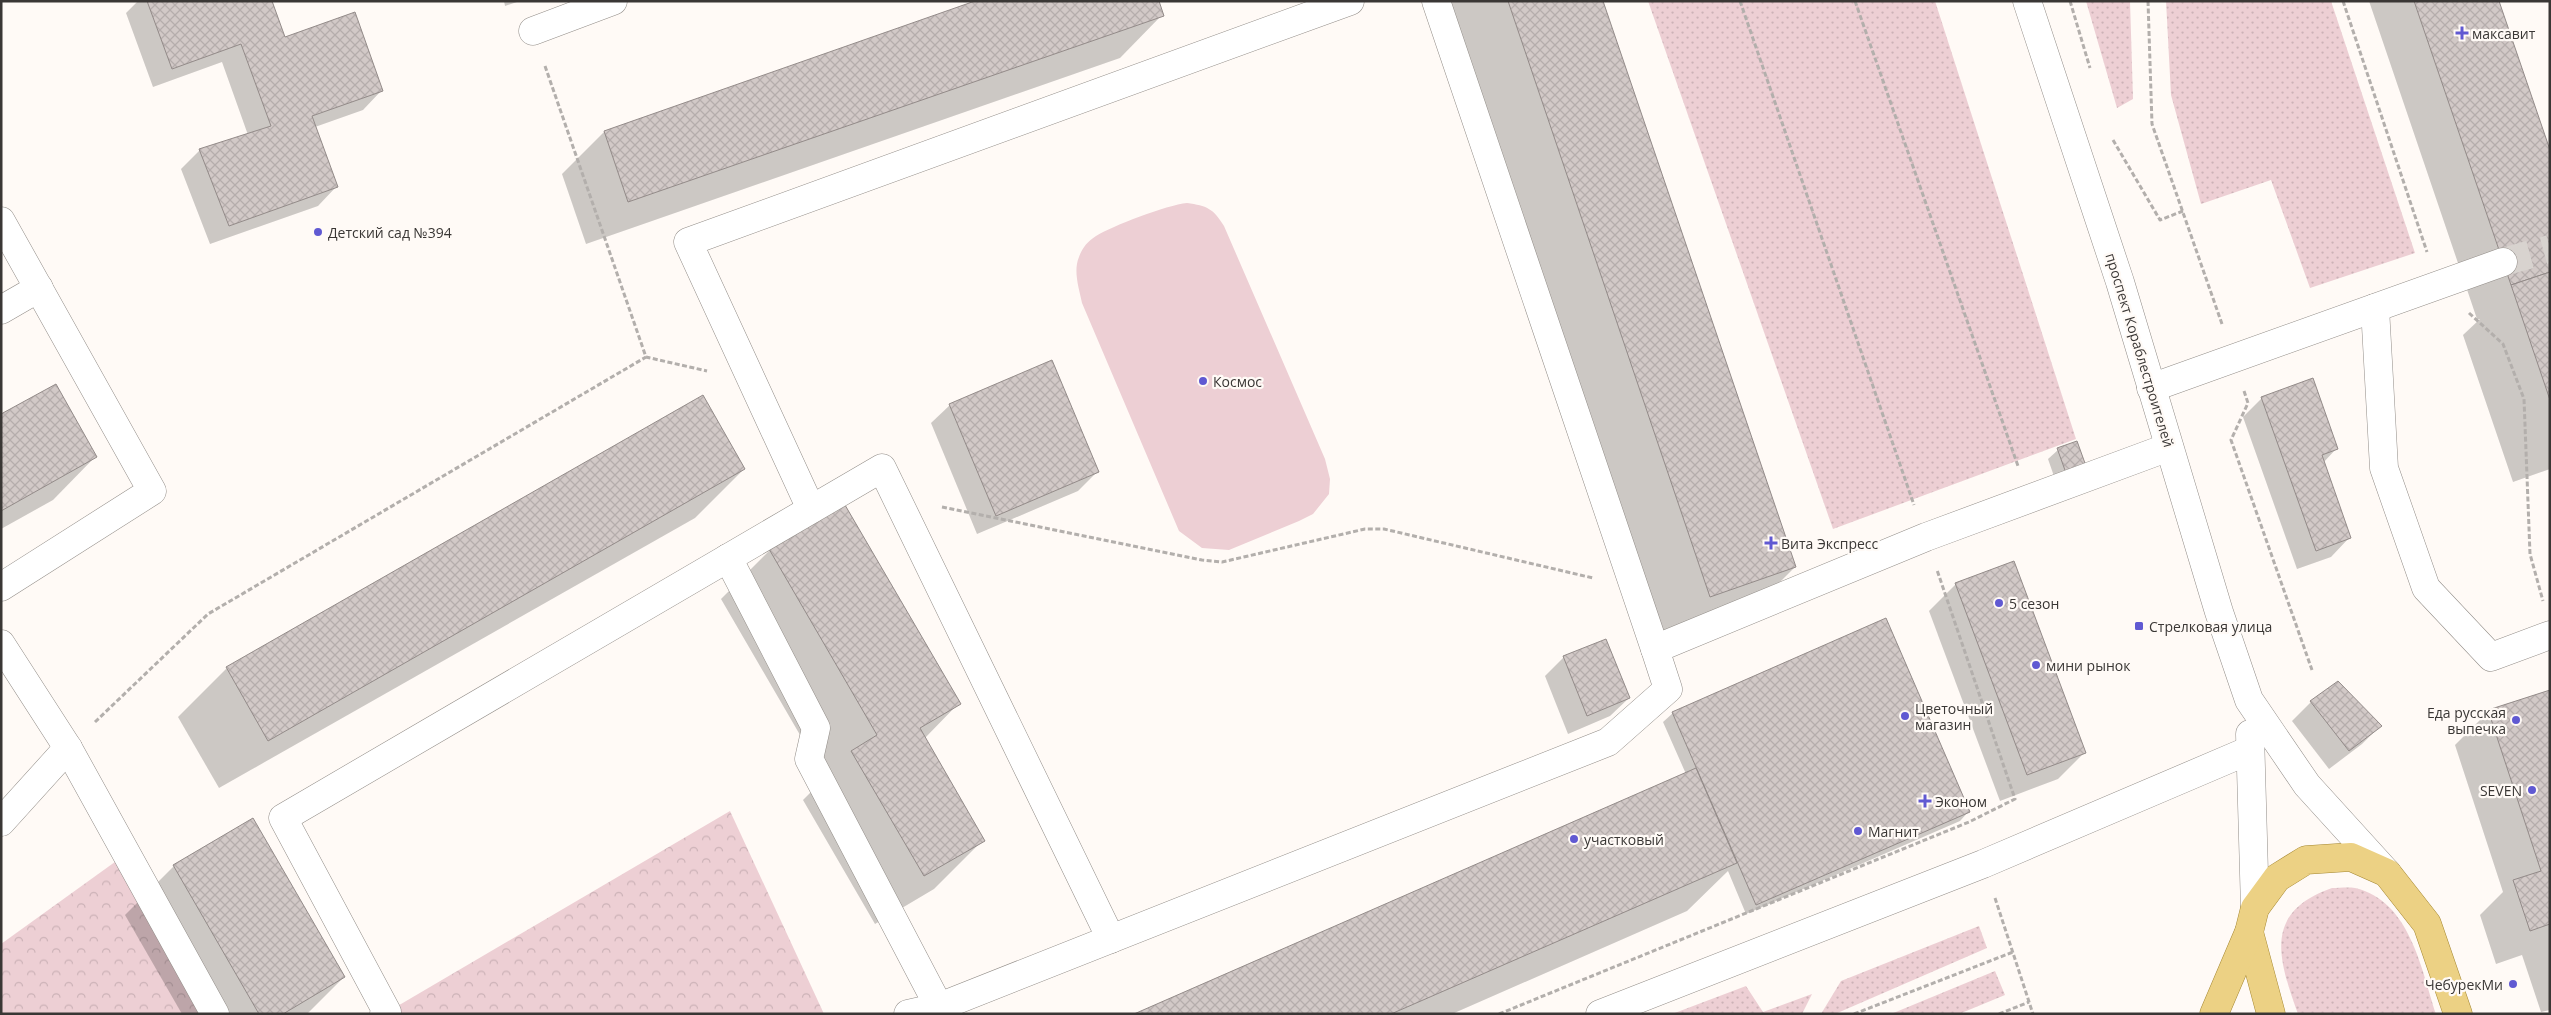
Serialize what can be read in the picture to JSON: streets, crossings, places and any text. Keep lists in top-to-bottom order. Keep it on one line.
{"streets":{"street":["проспект Кораблестроителей"]},"places":{"health":["максавит","Вита Экспресс","Эконом"],"other":["Детский сад №394","Космос","5 сезон","мини рынок","Цветочный магазин","Еда русская выпечка","SEVEN","Магнит","участковый","ЧебурекМи"],"transit":["Стрелковая улица"]}}
